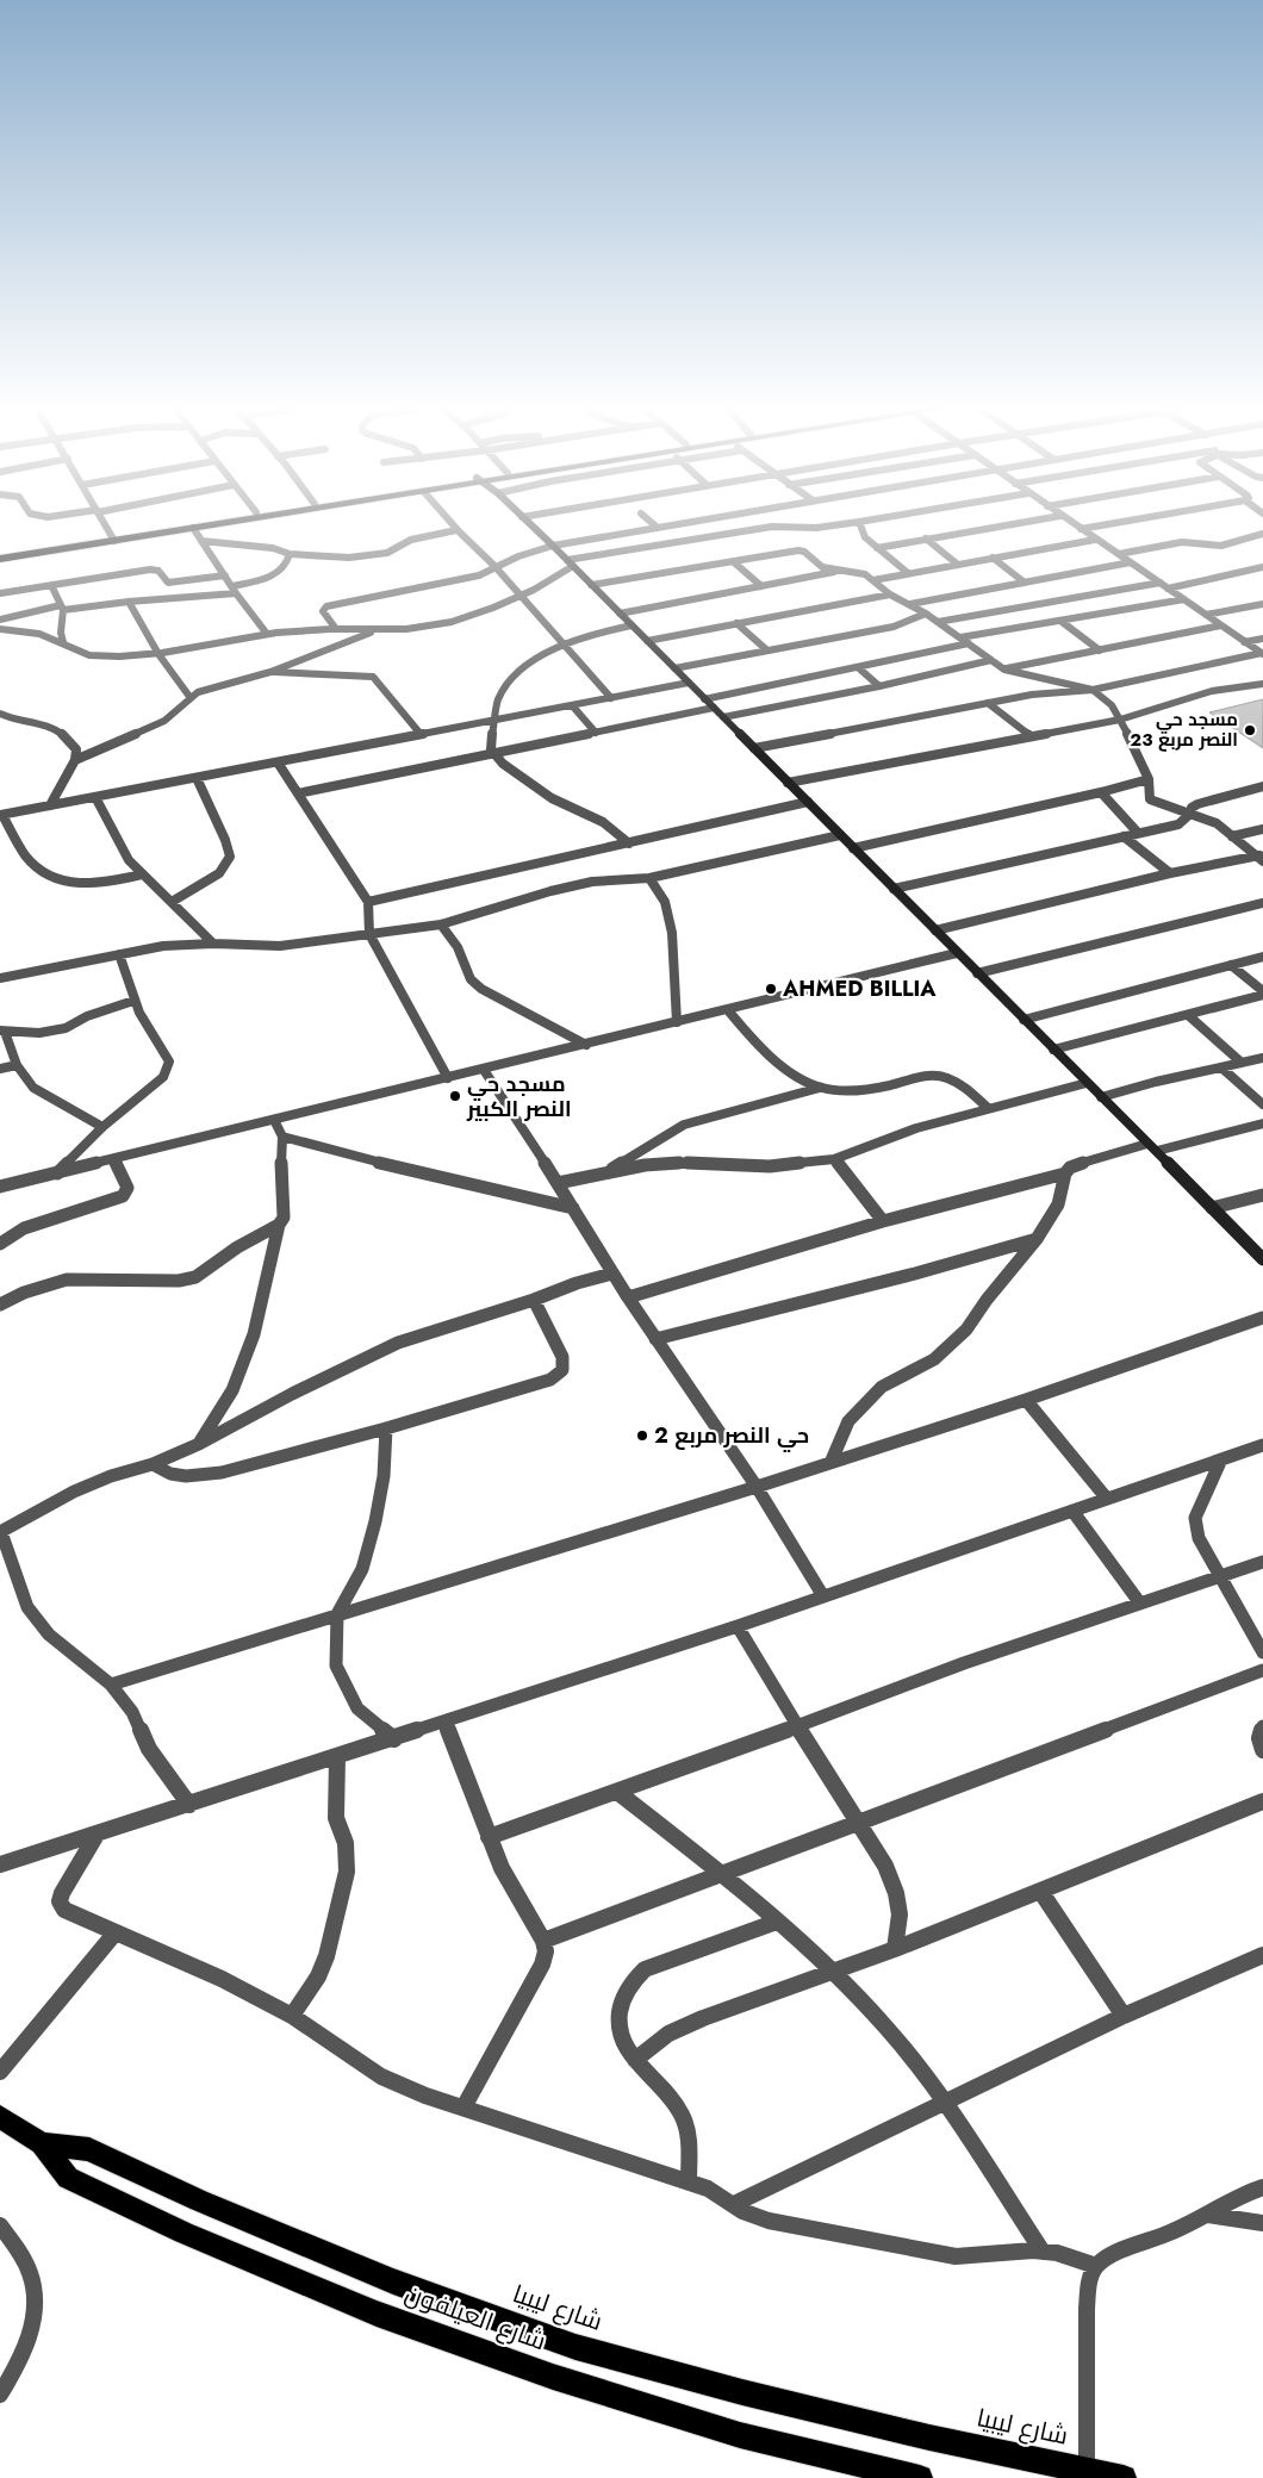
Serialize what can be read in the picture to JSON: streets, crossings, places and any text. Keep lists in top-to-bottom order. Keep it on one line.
{"streets":{"highway":["شارع ليبيا","شارع العيلفون"]},"crossings":[["شارع ليبيا","شارع العيلفون"]],"places":["مسجد حي النصر مربع 23","AHMED BILLIA","مسجد حي النصر الكبير","حي النصر مربع 2"]}
